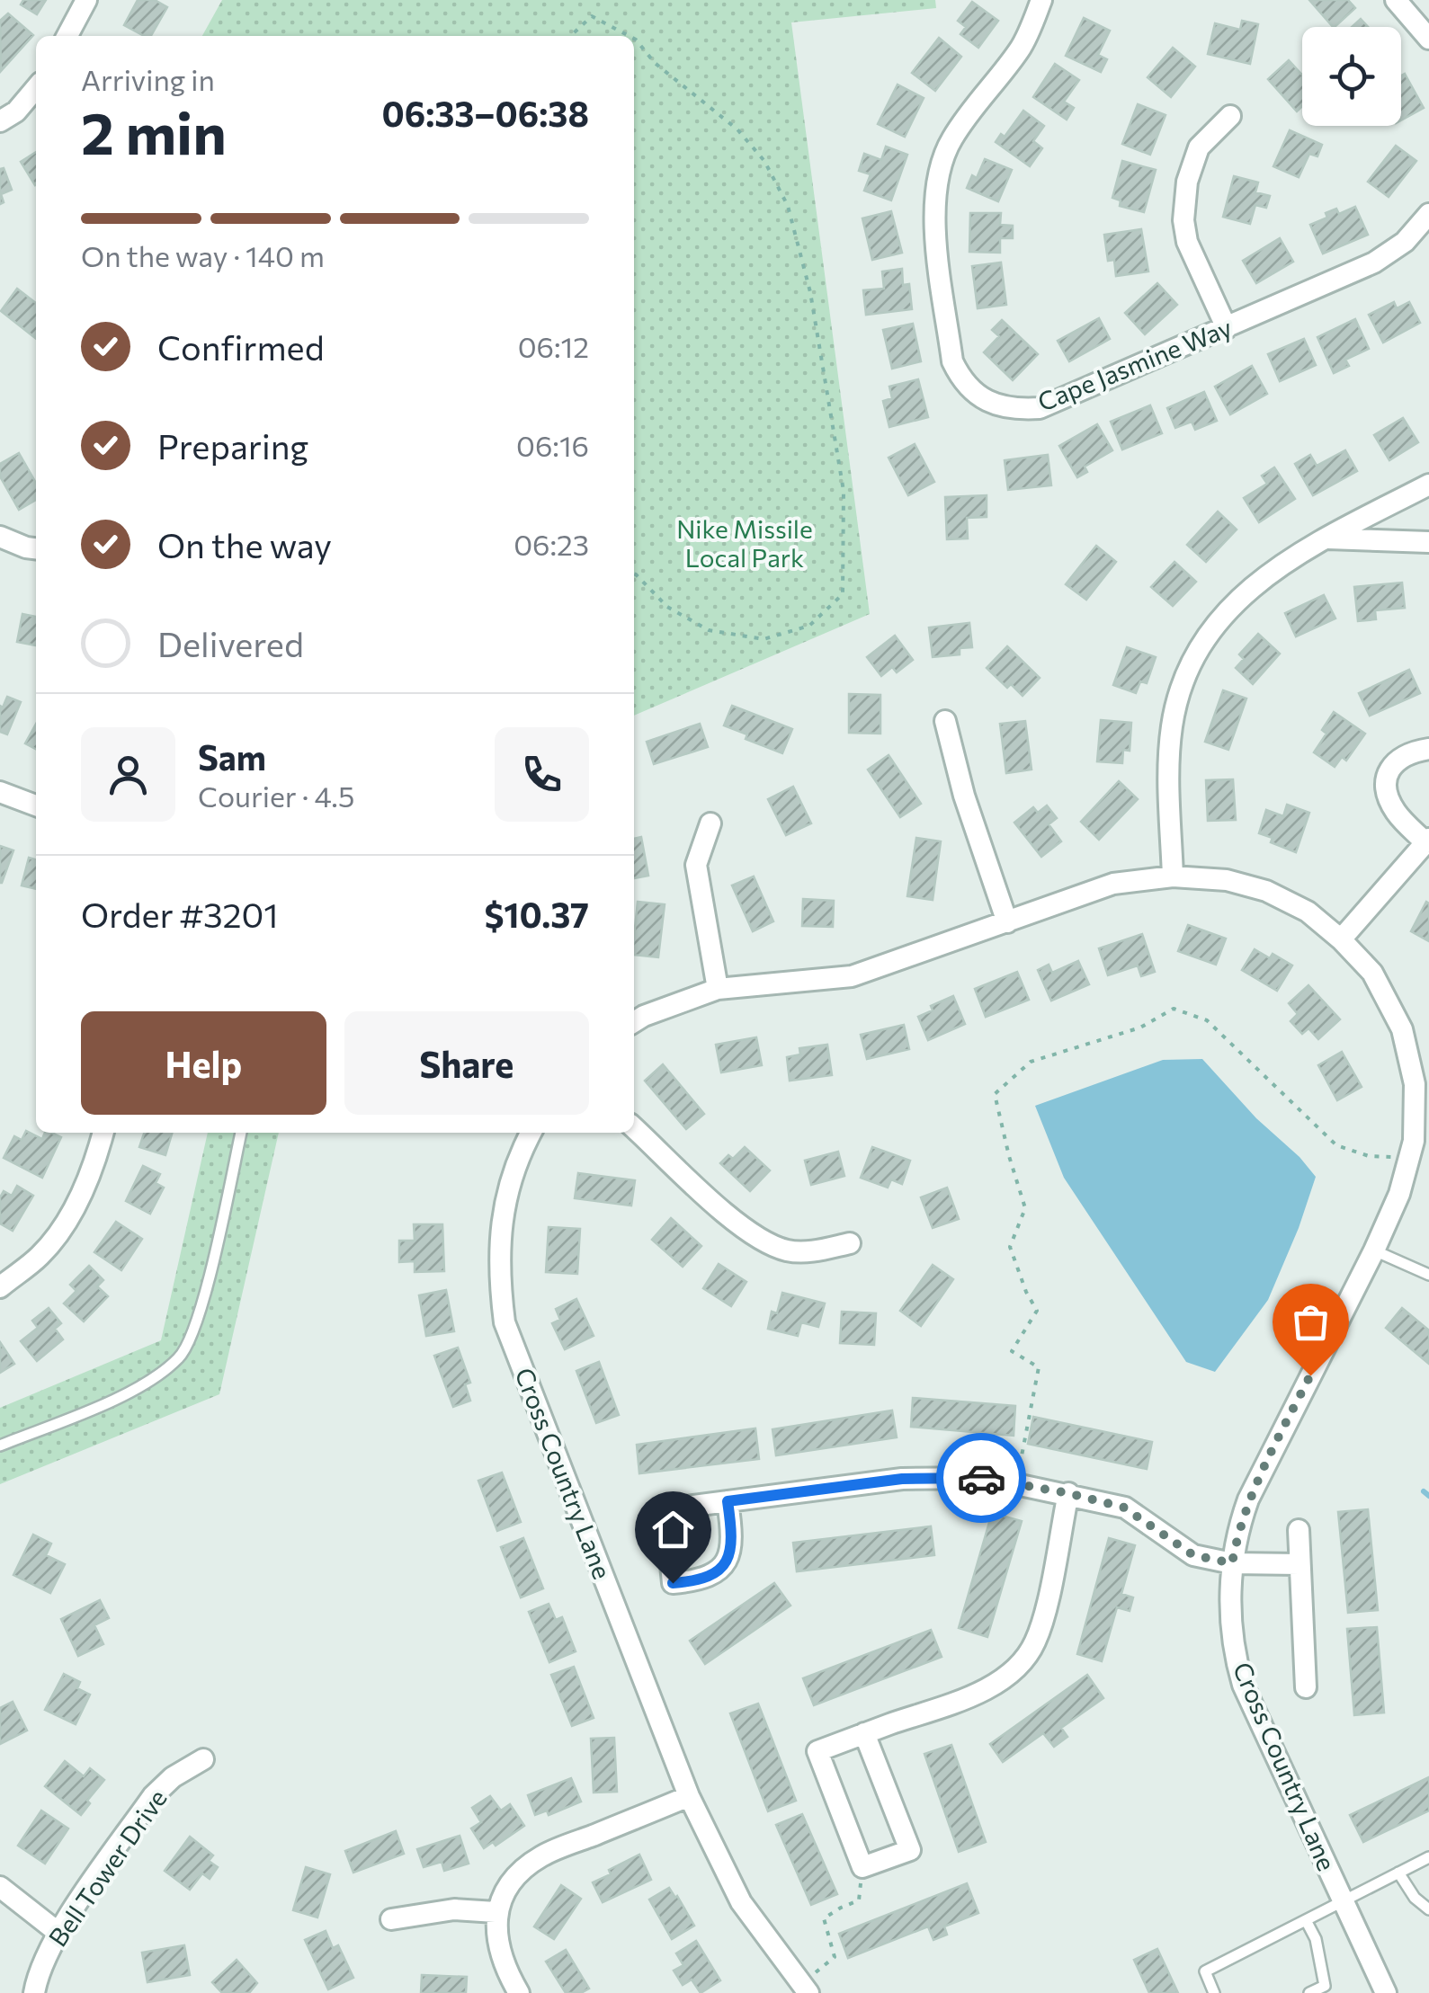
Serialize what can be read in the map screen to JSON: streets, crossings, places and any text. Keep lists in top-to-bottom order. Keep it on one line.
{"streets":{"street":["Cape Jasmine Way","Cross Country Lane","Bell Tower Drive"]},"parks":["Nike Missile Local Park"],"page":{"heading":["2 min","Arriving in","06:33–06:38"],"panel":["Sam","Courier · 4.5","Order #3201","$10.37"],"bar":"On the way · 140 m","list":[["Confirmed","06:12"],["Preparing","06:16"],["On the way","06:23"],"Delivered"],"buttons":["Help","Share"]}}
